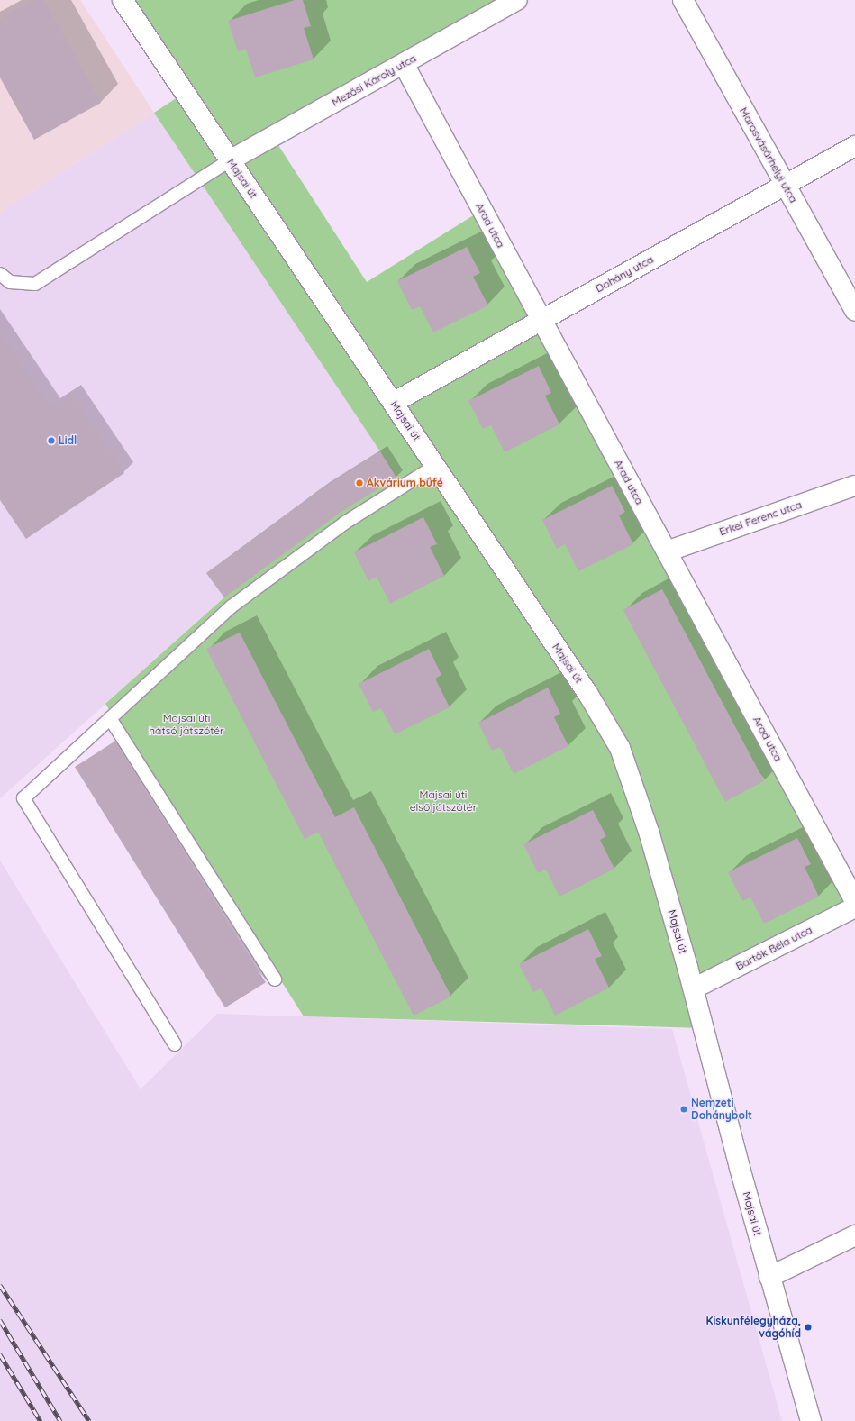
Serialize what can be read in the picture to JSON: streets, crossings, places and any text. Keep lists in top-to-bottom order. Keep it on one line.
{"streets":{"street":["Mezősi Károly utca","Marosvásárhelyi utca","Majsai út","Arad utca","Dohány utca","Erkel Ferenc utca","Bartók Béla utca"]},"crossings":[["Mezősi Károly utca","Majsai út"],["Mezősi Károly utca","Arad utca"],["Marosvásárhelyi utca","Dohány utca"],["Majsai út","Dohány utca"],["Majsai út","Bartók Béla utca"],["Arad utca","Dohány utca"],["Arad utca","Erkel Ferenc utca"]],"parks":["Majsai úti hátsó játszótér","Majsai úti első játszótér"],"places":["Lidl","Akvárium büfé","Nemzeti Dohánybolt","Kiskunfélegyháza, vágóhíd"]}
